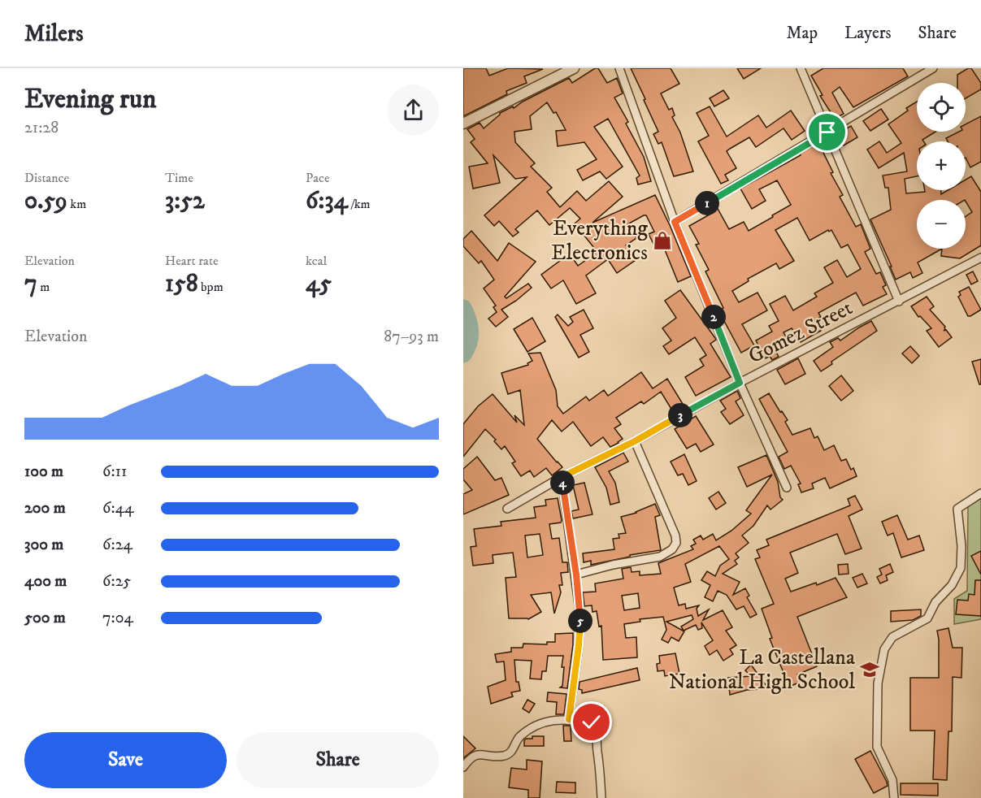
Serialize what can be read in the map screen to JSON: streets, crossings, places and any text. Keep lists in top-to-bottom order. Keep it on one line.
{"streets":{"street":["Gomez Street"]},"places":{"shop":["Everything Electronics"],"school or university":["La Castellana National High School"]},"page":{"header":"Milers","nav":["Map","Layers","Share"],"heading":["Evening run","21:28"],"map_buttons":["+","−"],"stats":[["Distance","0.59 km"],["Time","3:52"],["Pace","6:34 /km"],["Elevation","7 m"],["Heart rate","158 bpm"],["kcal","45"]],"pins":["1","2","3","4","5"],"chart":["Elevation","87–93 m"],"list":[{"name":"100 m","note":"6:11"},{"name":"200 m","note":"6:44"},{"name":"300 m","note":"6:24"},{"name":"400 m","note":"6:25"},{"name":"500 m","note":"7:04"}],"buttons":["Save","Share"]}}
